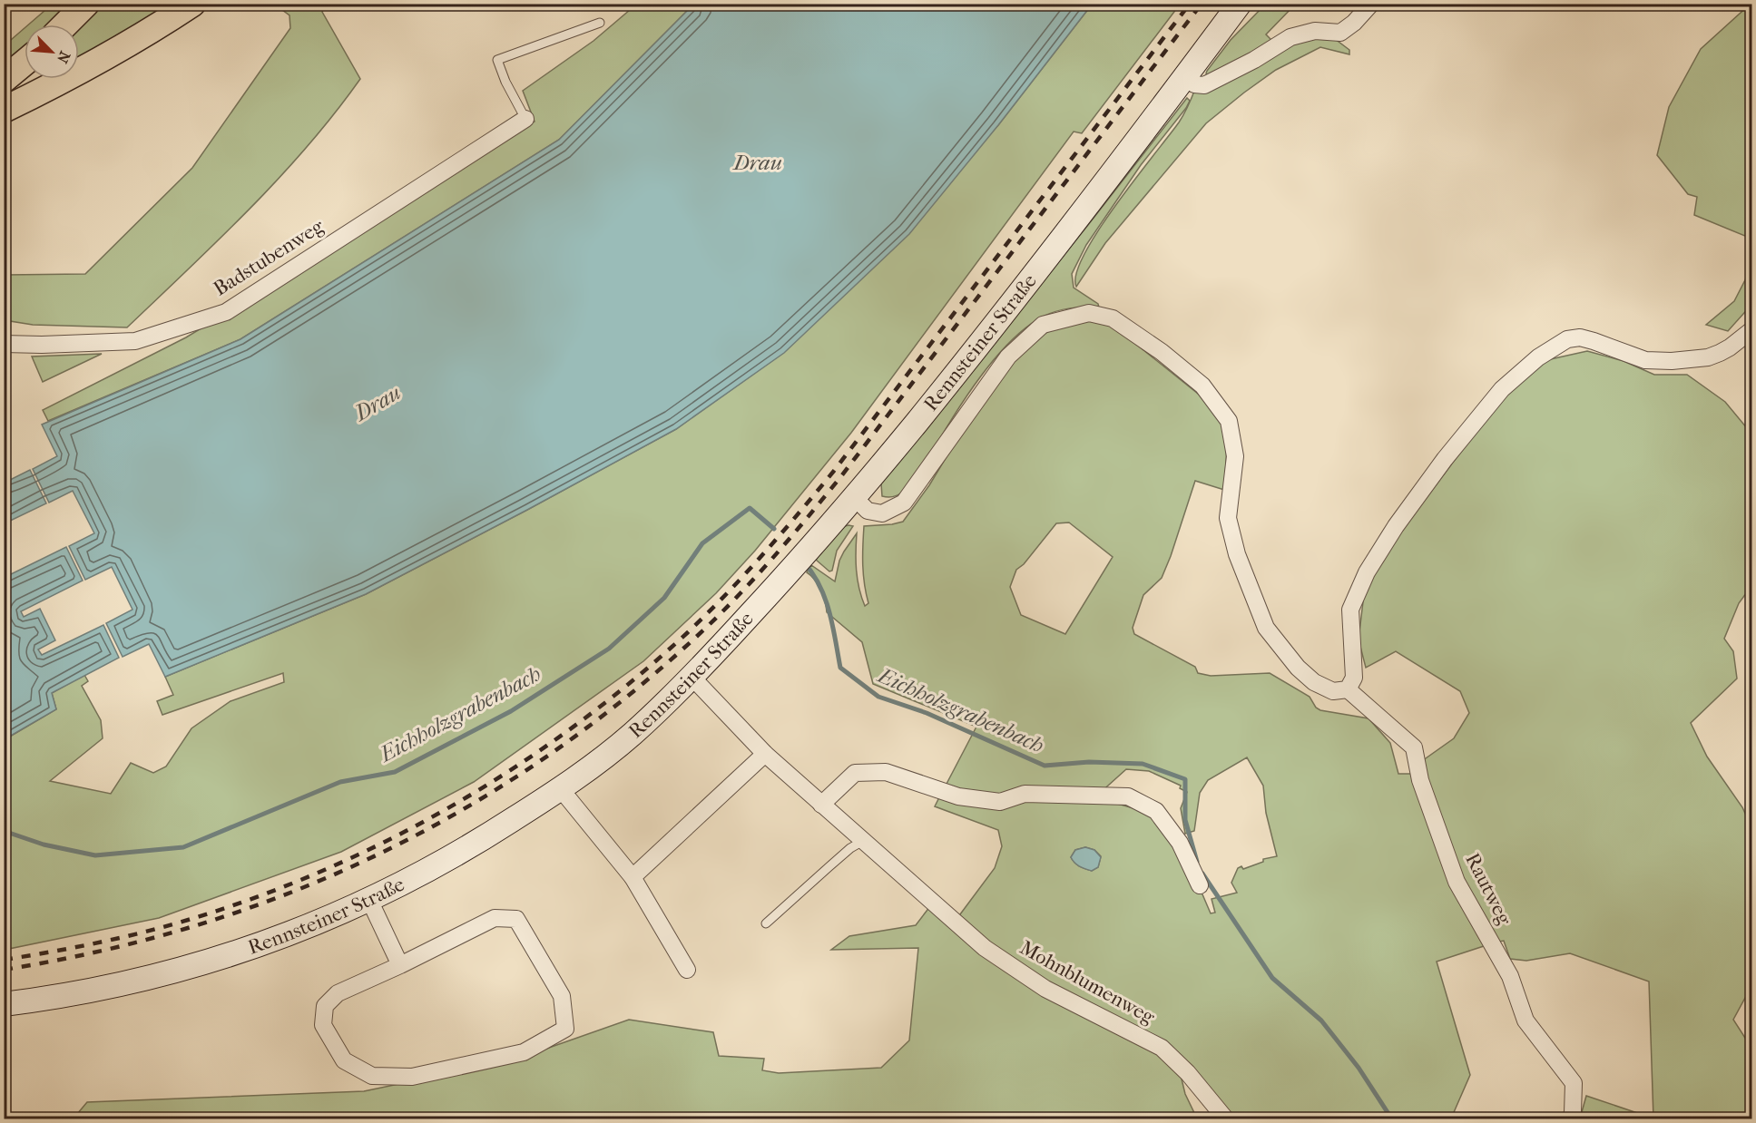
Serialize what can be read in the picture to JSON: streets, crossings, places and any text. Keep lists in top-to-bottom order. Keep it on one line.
{"streets":{"main road":["Rennsteiner Straße"],"street":["Badstubenweg","Rautweg","Mohnblumenweg"]},"crossings":[["Rennsteiner Straße","Mohnblumenweg"]],"water":["Drau","Eichholzgrabenbach"],"north":"bottom right"}
